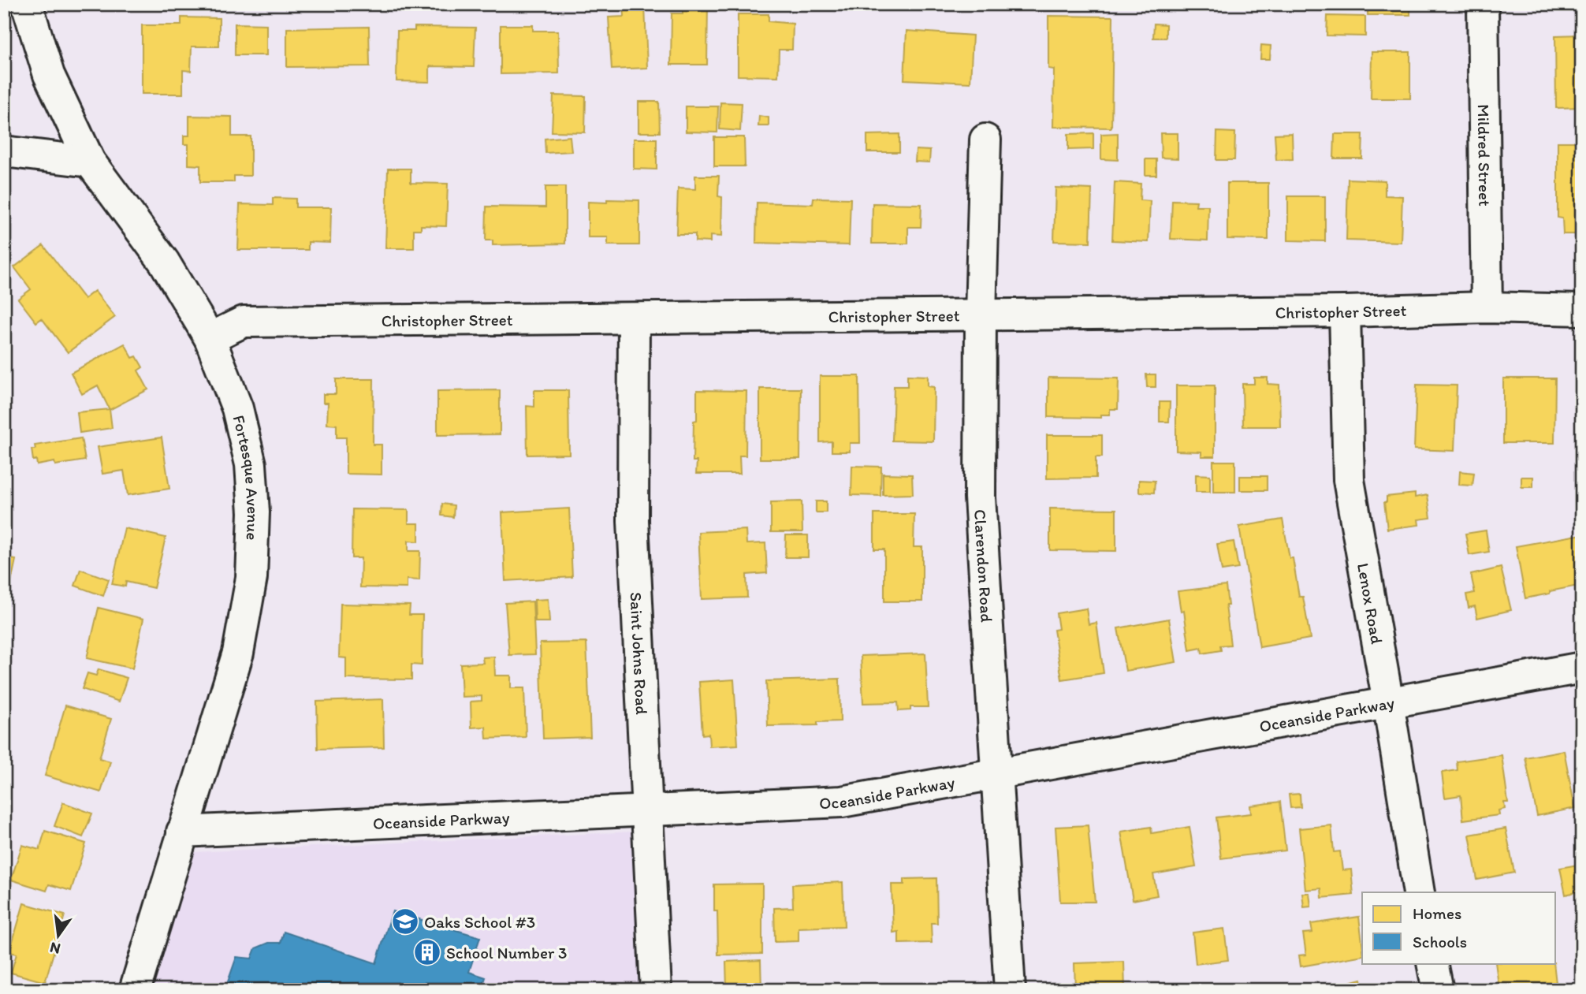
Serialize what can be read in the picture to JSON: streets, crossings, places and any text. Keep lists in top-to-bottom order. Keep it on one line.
{"streets":{"street":["Mildred Street","Christopher Street","Fortesque Avenue","Clarendon Road","Lenox Road","Saint Johns Road","Oceanside Parkway"]},"crossings":[["Mildred Street","Christopher Street"],["Christopher Street","Fortesque Avenue"],["Christopher Street","Clarendon Road"],["Christopher Street","Lenox Road"],["Christopher Street","Saint Johns Road"],["Fortesque Avenue","Oceanside Parkway"],["Clarendon Road","Oceanside Parkway"],["Lenox Road","Oceanside Parkway"],["Saint Johns Road","Oceanside Parkway"]],"places":{"school or university":["Oaks School #3"],"building":["School Number 3"]},"legend":["Homes","Schools"],"north":"bottom"}
